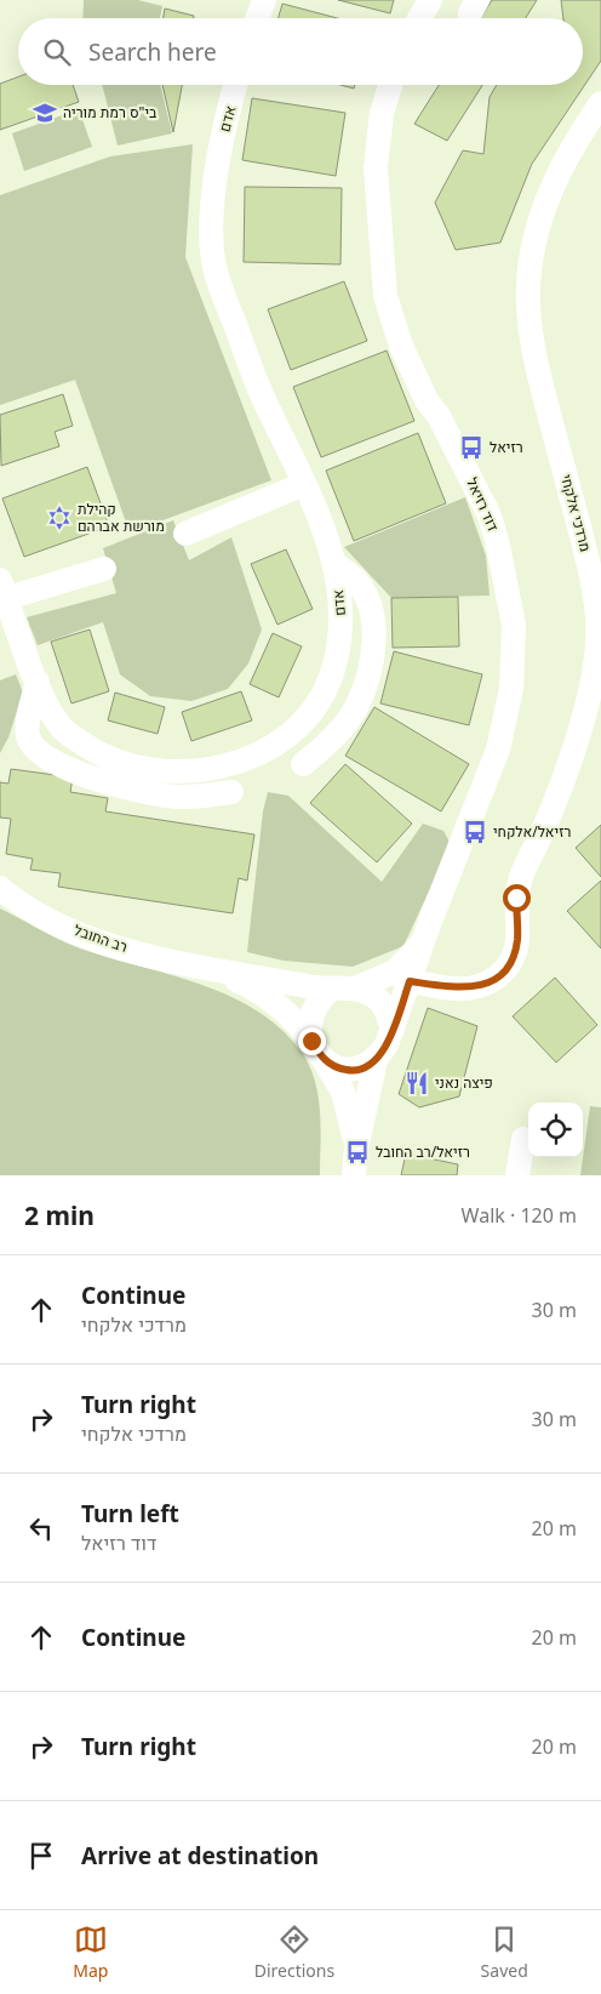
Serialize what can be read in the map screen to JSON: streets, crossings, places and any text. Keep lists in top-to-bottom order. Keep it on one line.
{"streets":{"street":["אדם","דוד רזיאל","מרדכי אלקחי","רב החובל"]},"crossings":[["דוד רזיאל","מרדכי אלקחי"],["דוד רזיאל","רב החובל"]],"places":{"school or university":["בי\"ס רמת מוריה"],"bus stop":["רזיאל","רזיאל/אלקחי","רזיאל/רב החובל"],"synagogue":["קהילת מורשת אברהם"],"restaurant":["פיצה נאני"]},"page":{"search":"Search here","heading":["2 min","Walk · 120 m"],"list":[["Continue","מרדכי אלקחי","30 m"],["Turn right","מרדכי אלקחי","30 m"],["Turn left","דוד רזיאל","20 m"],["Continue","20 m"],["Turn right","20 m"],"Arrive at destination"],"nav":["Map","Directions","Saved"]}}
